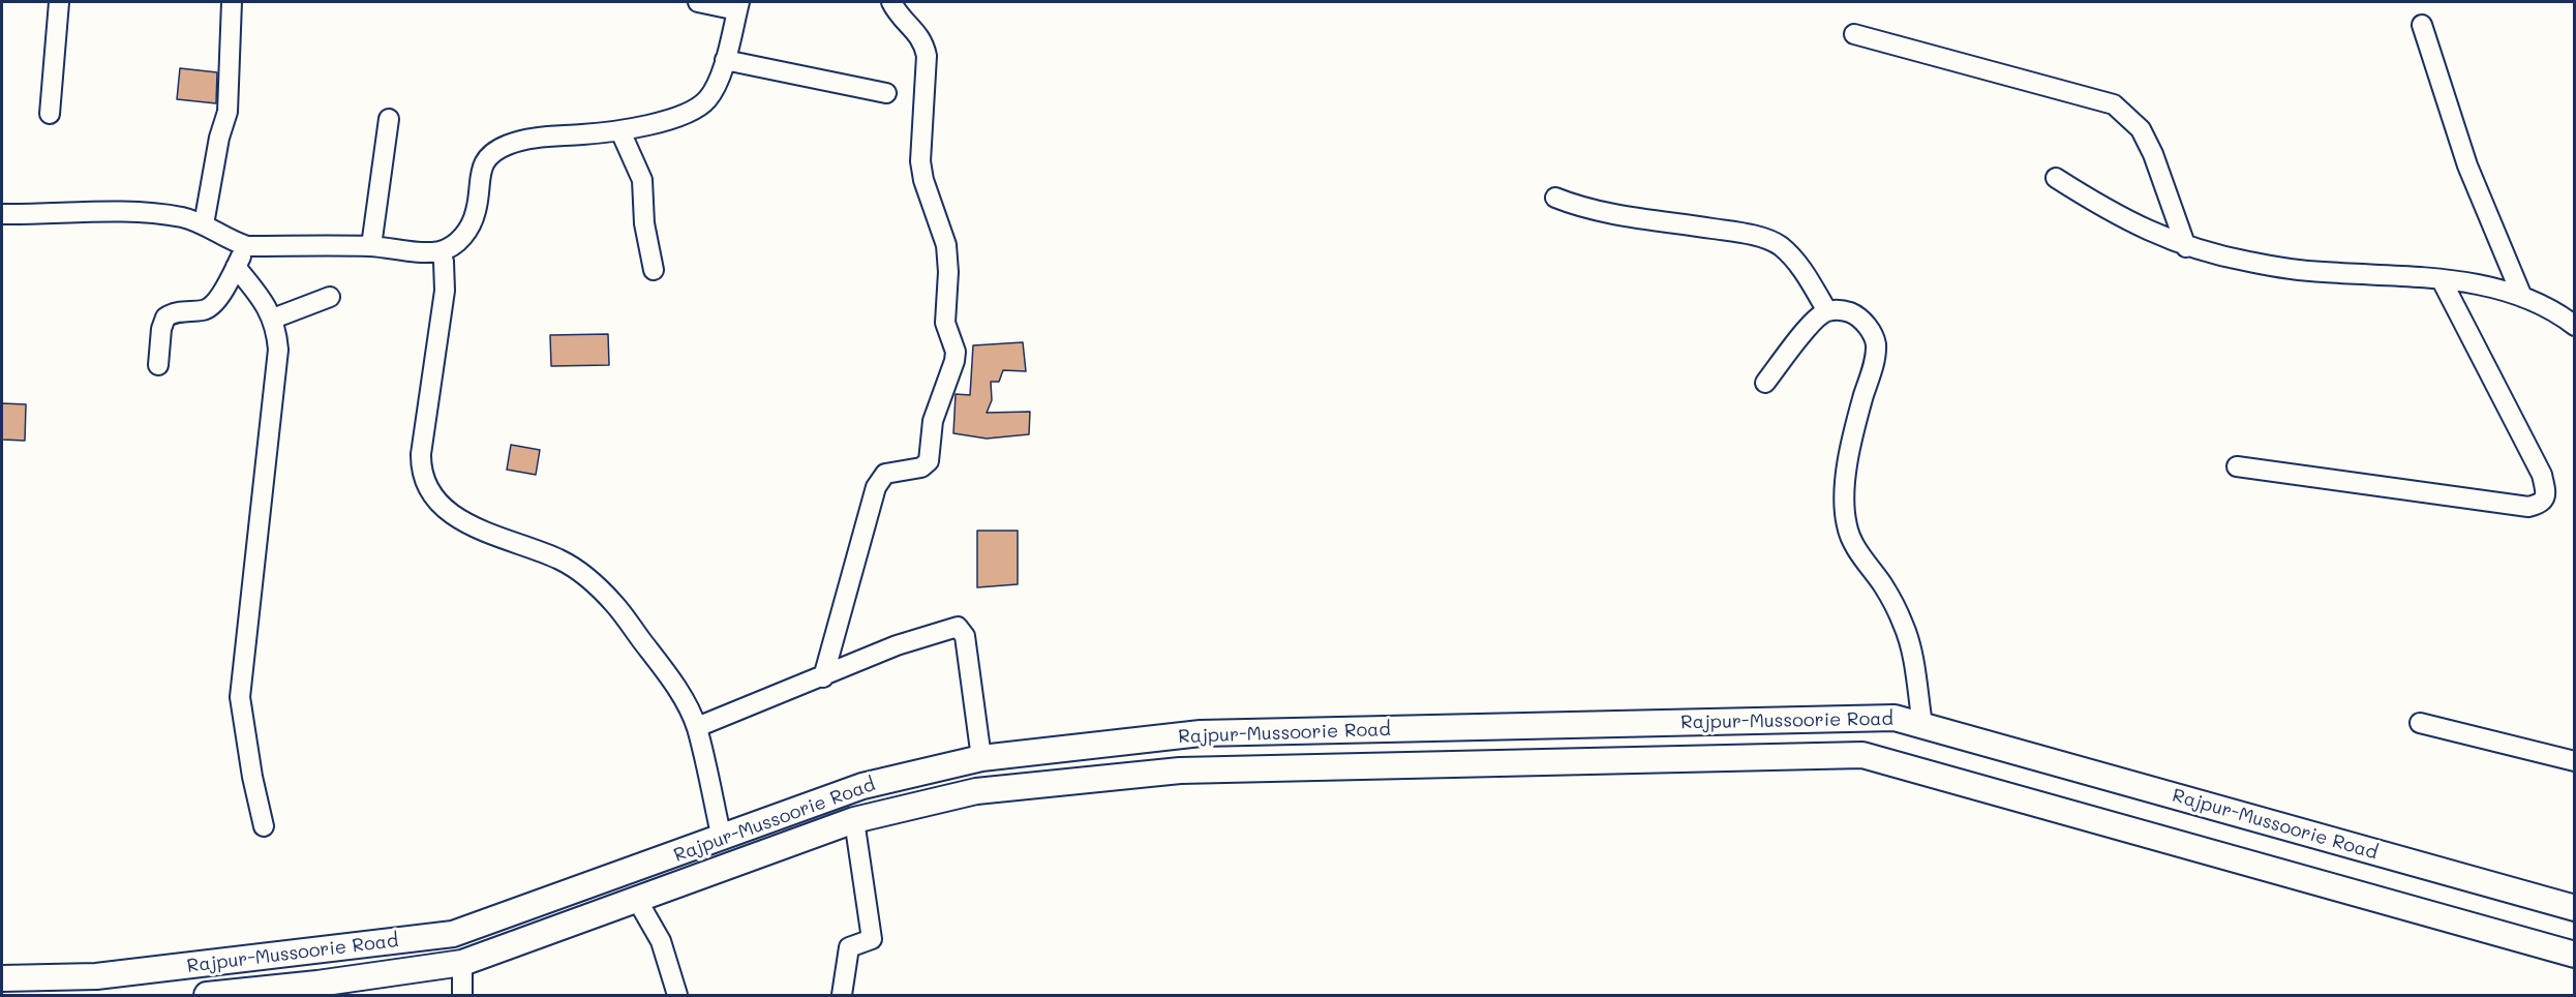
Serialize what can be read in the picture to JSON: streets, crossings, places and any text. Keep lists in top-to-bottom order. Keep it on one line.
{"streets":{"main road":["Rajpur-Mussoorie Road"]}}
